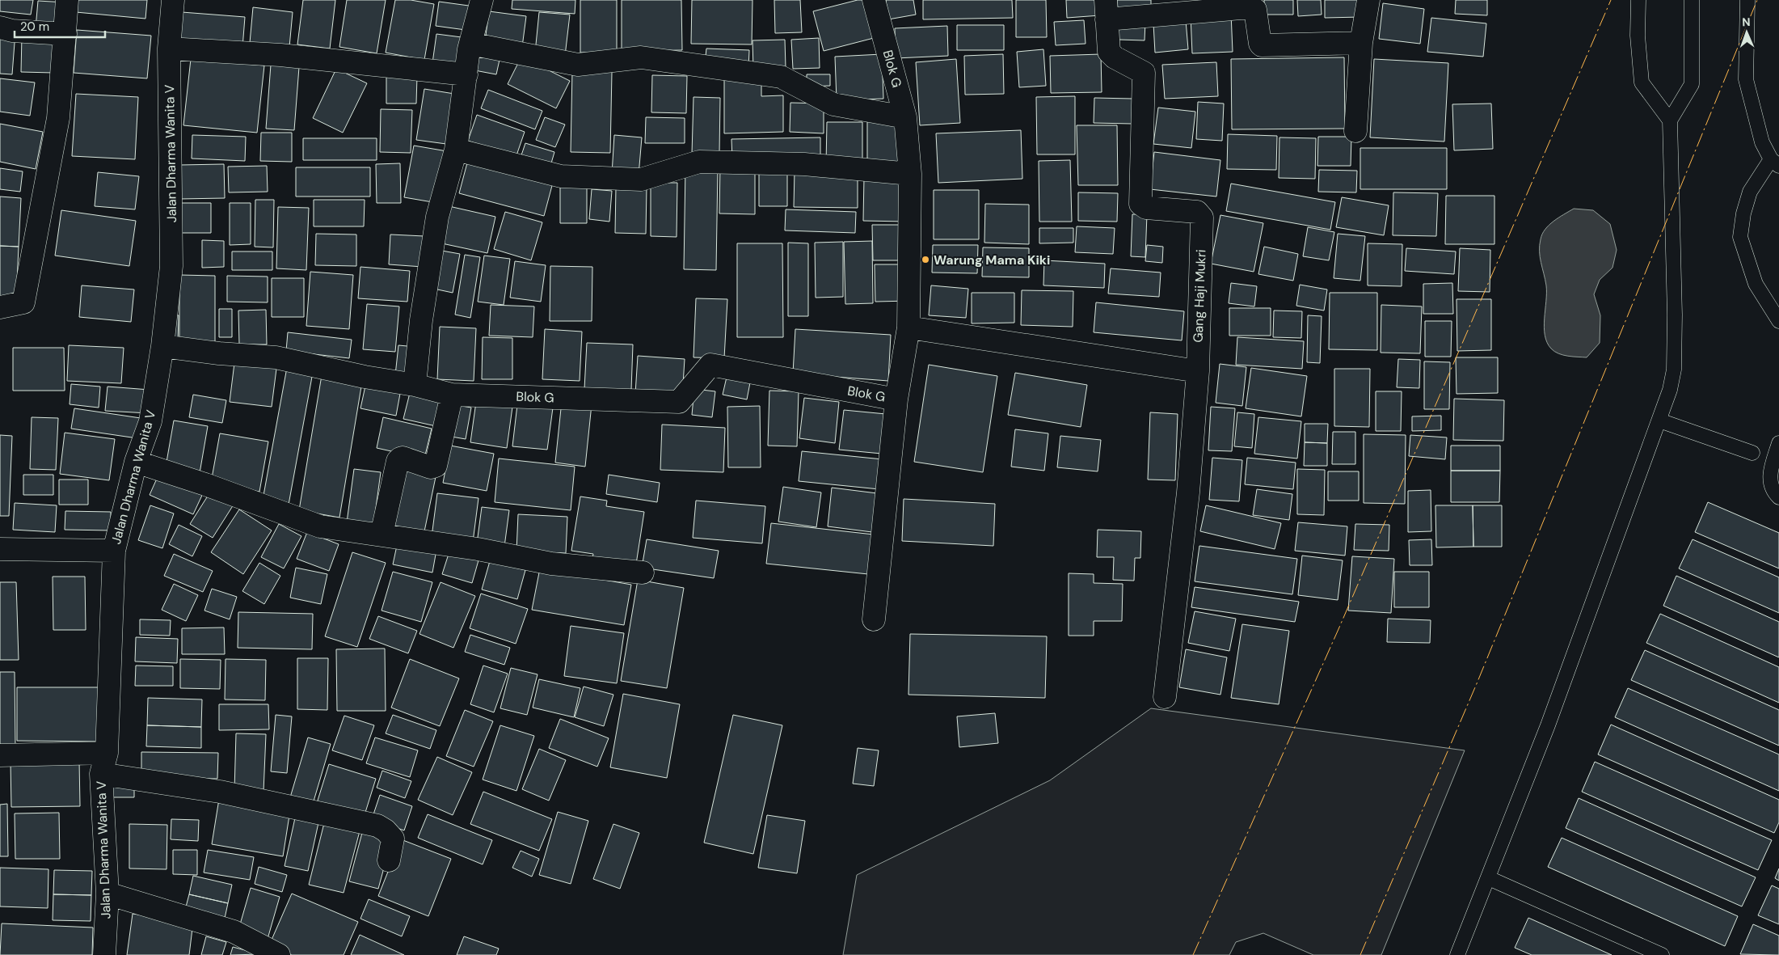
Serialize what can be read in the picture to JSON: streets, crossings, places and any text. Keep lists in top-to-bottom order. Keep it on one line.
{"streets":{"street":["Blok G","Jalan Dharma Wanita V","Gang Haji Mukri"]},"places":["Warung Mama Kiki"],"scale_bar":"20 m","north":"top"}
